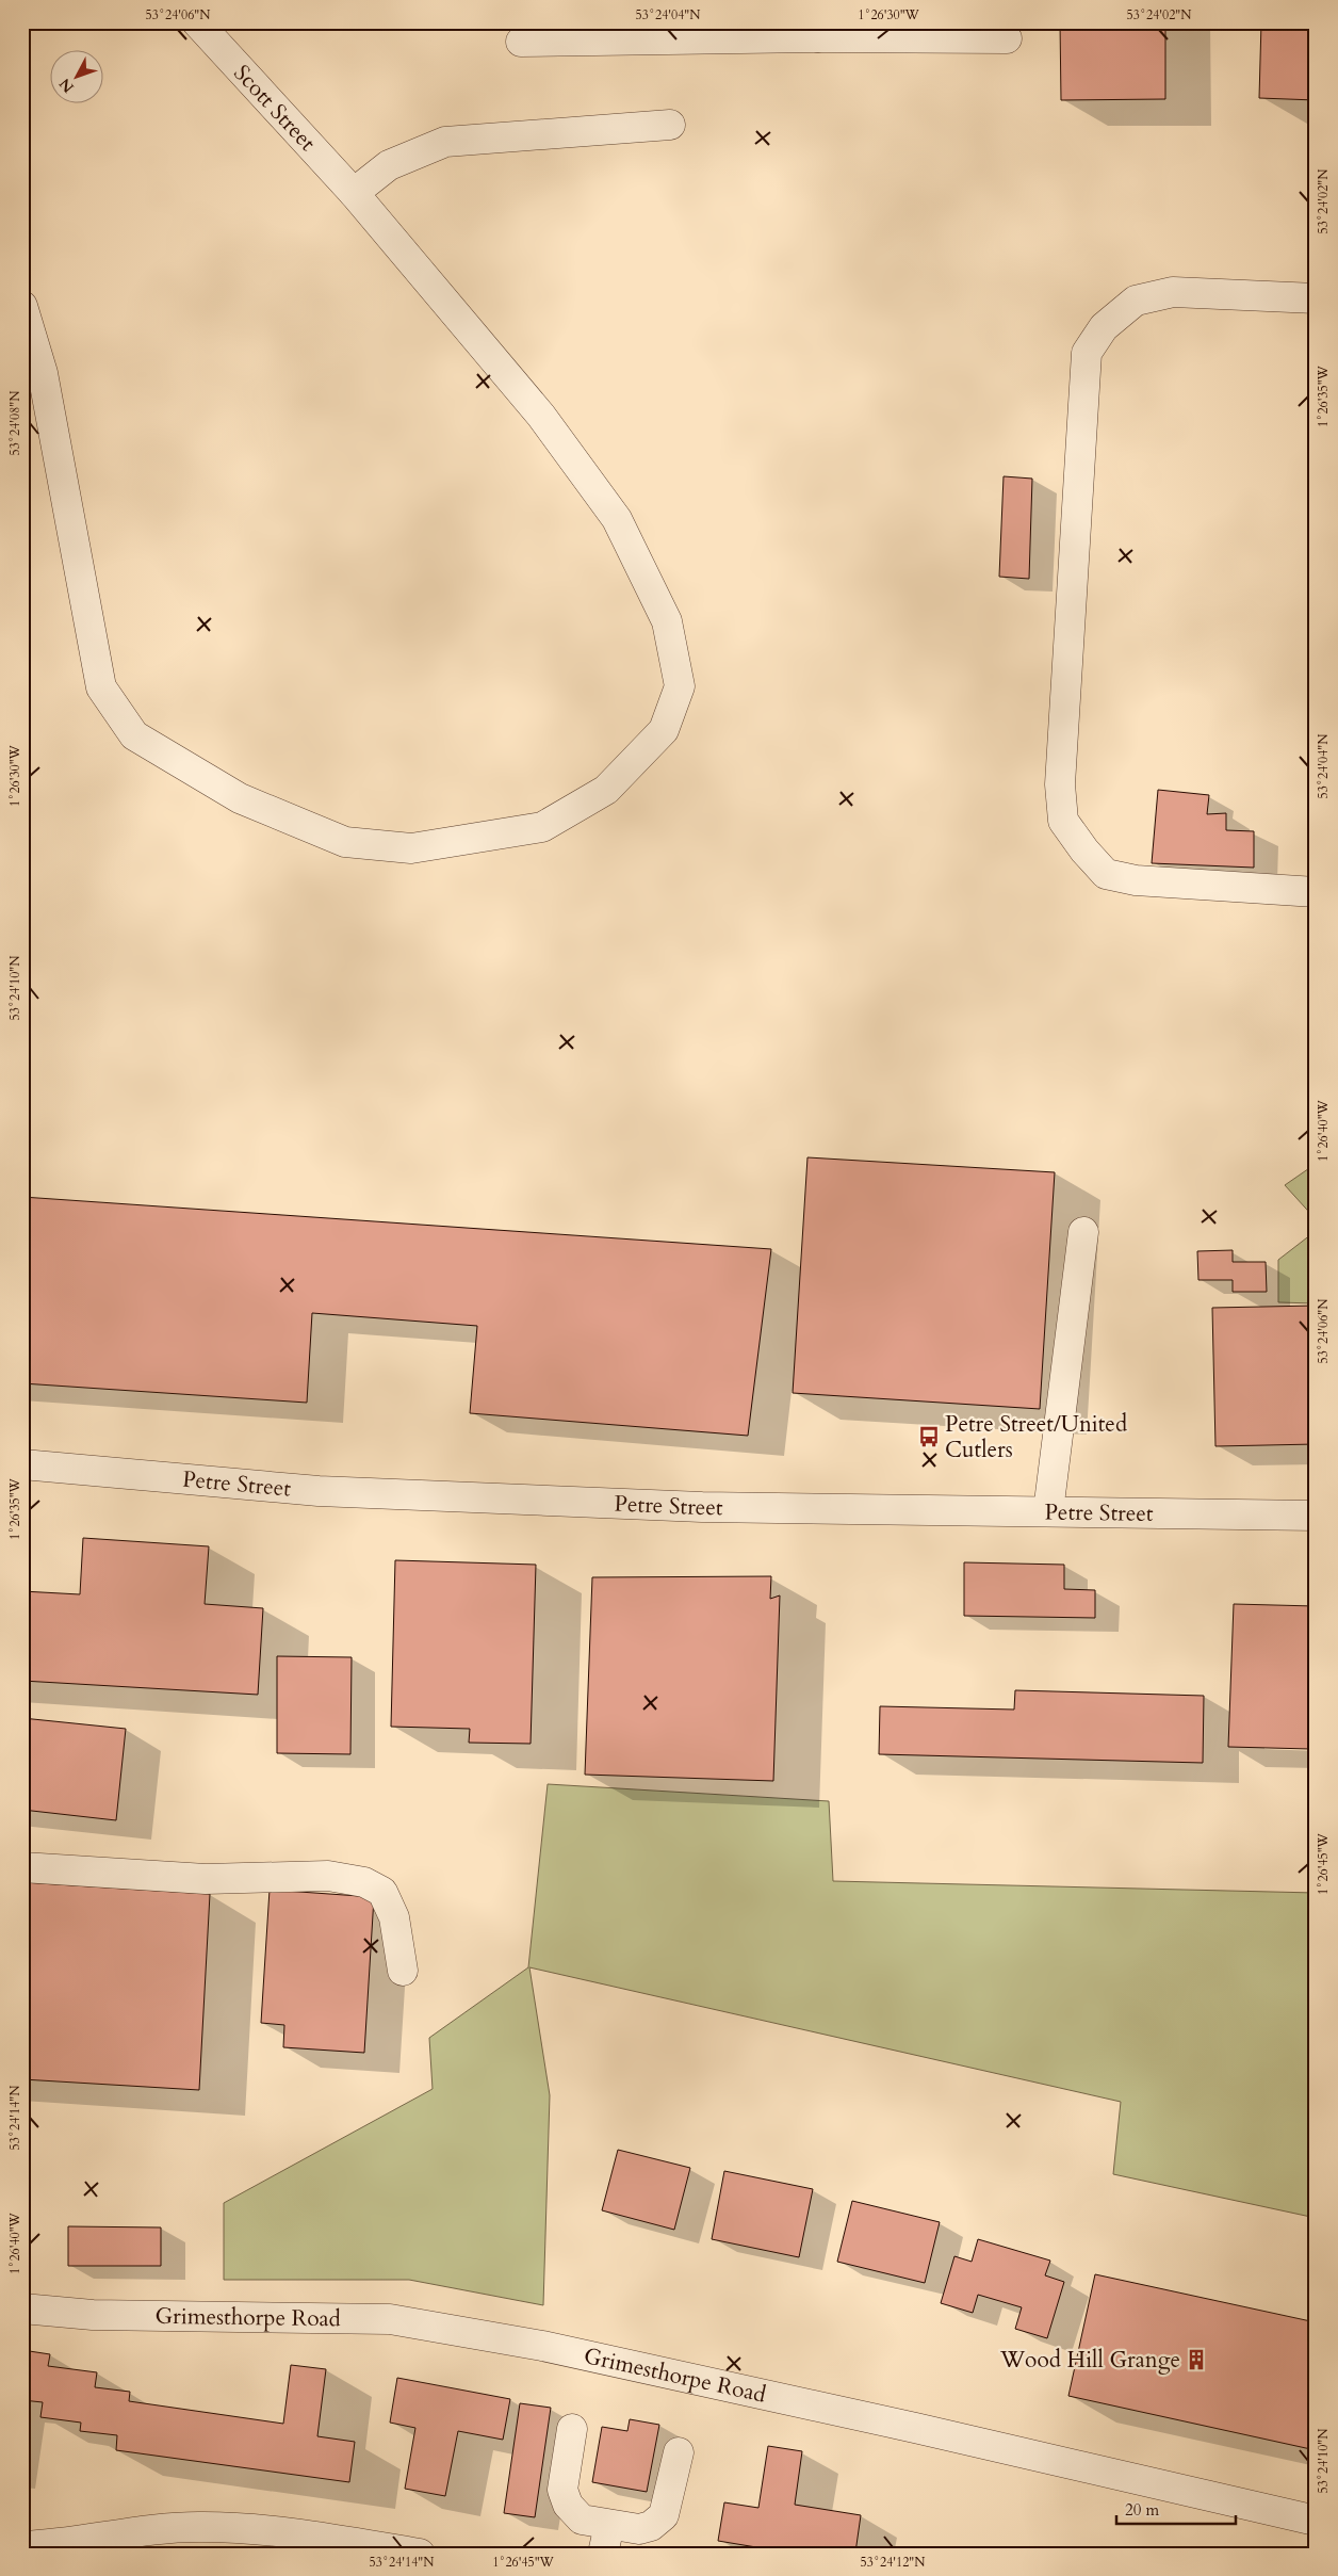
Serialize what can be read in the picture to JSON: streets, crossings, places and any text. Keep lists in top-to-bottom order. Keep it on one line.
{"streets":{"street":["Scott Street","Petre Street","Grimesthorpe Road"]},"places":{"bus stop":["Petre Street/United Cutlers"],"building":["Wood Hill Grange"]},"scale_bar":"20 m","north":"bottom left","coordinates":["53°24'06\"N","53°24'04\"N","1°26'30\"W","53°24'02\"N","1°26'35\"W","53°24'08\"N","53°24'10\"N","1°26'40\"W","1°26'45\"W","53°24'14\"N","53°24'12\"N"]}
